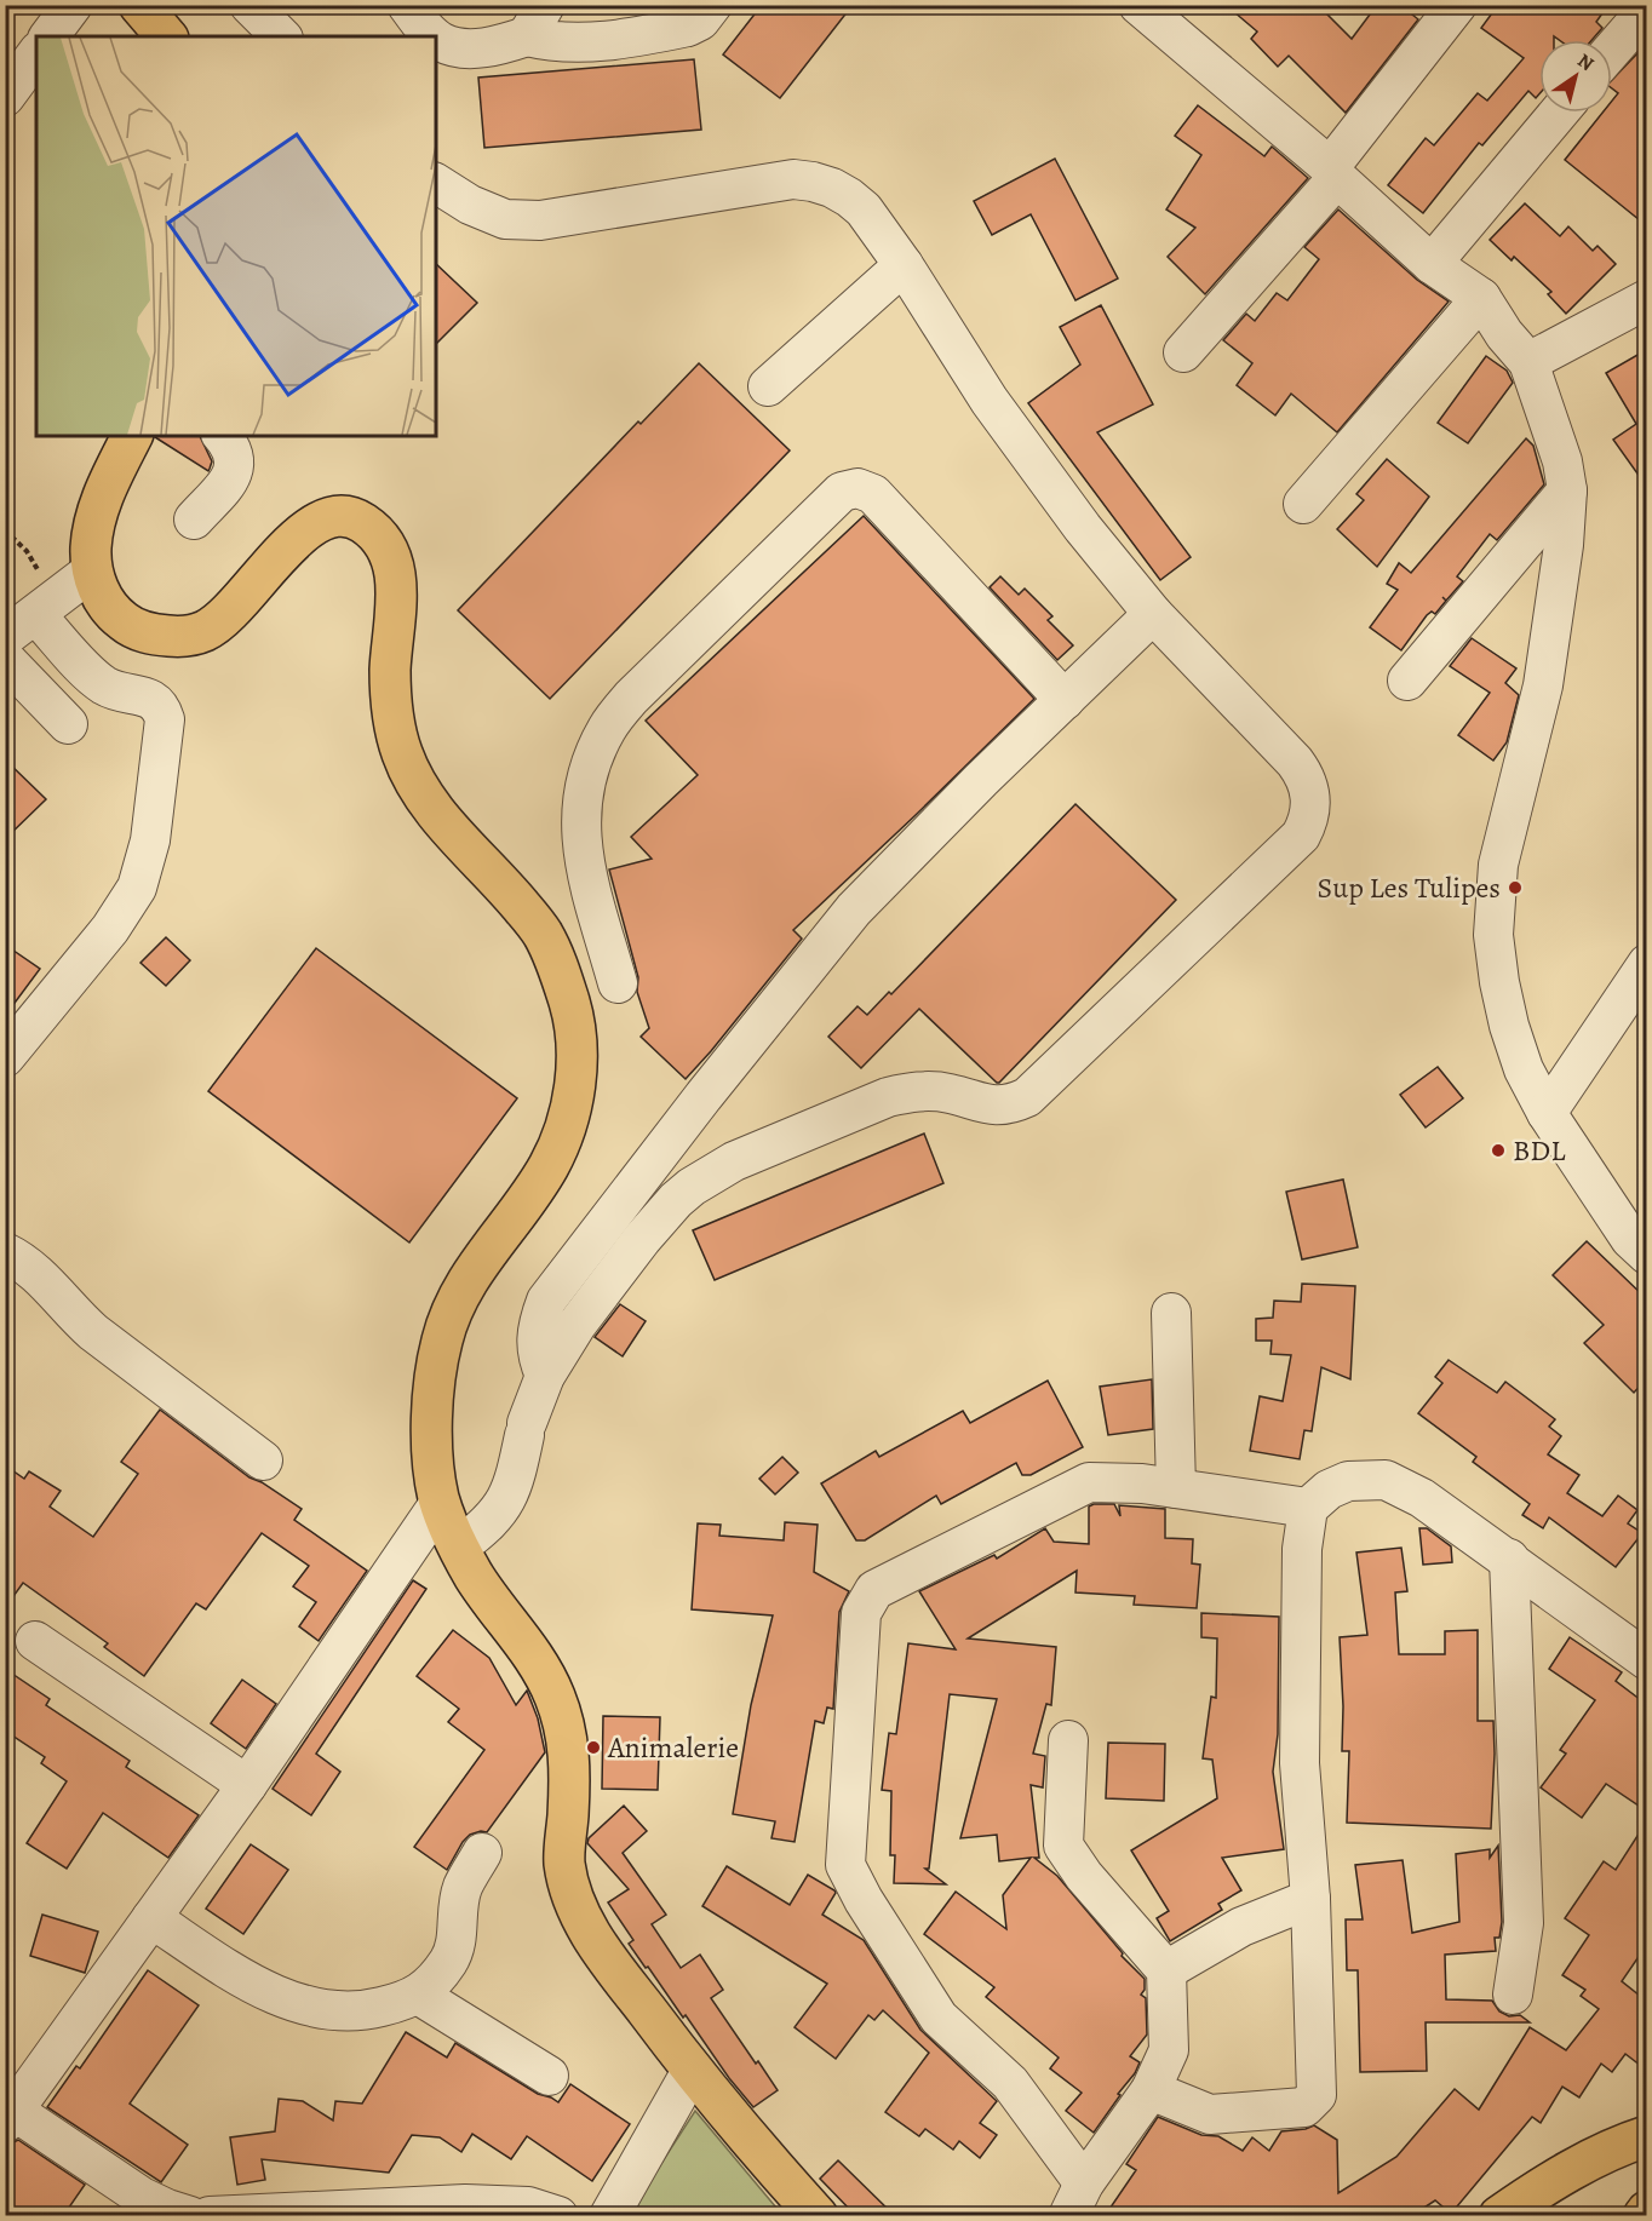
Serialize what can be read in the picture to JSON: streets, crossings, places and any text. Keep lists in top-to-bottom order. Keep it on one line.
{"places":["Sup Les Tulipes","BDL","Animalerie"],"north":"top right"}
